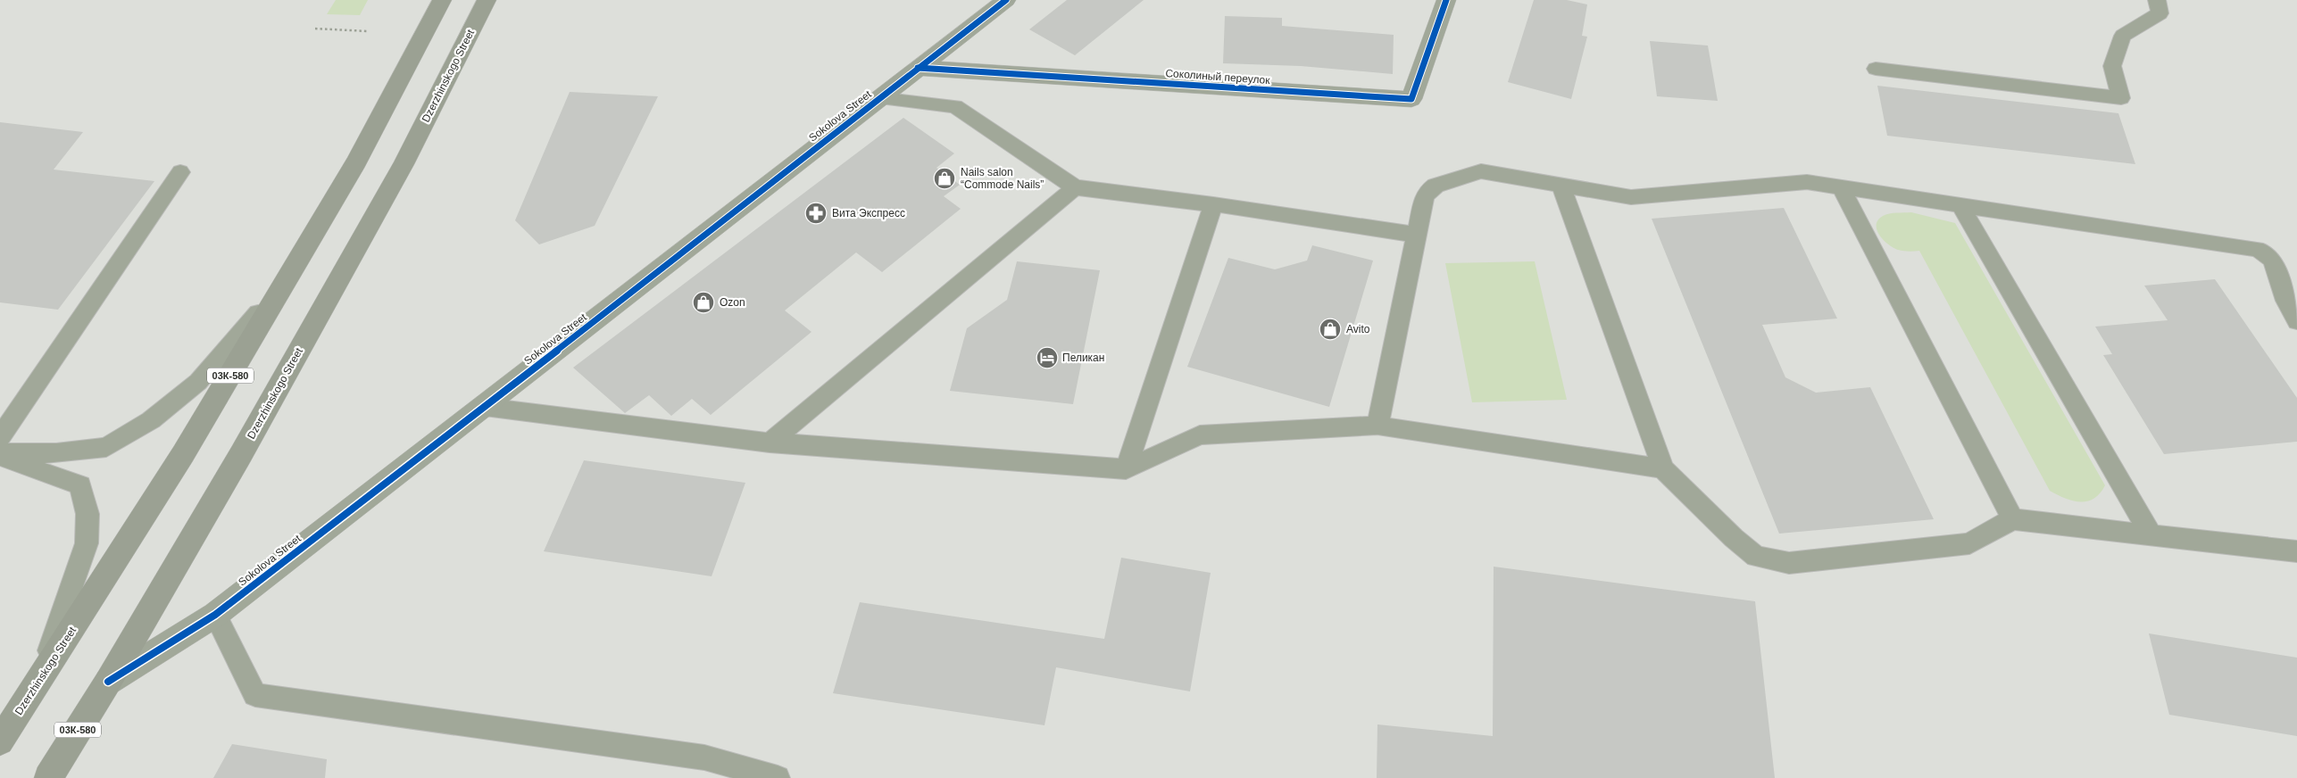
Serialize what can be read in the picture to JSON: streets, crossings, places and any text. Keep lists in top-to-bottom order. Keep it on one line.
{"streets":{"main road":["Dzerzhinskogo Street","03К-580"],"street":["Соколиный переулок","Sokolova Street"]},"crossings":[["Dzerzhinskogo Street","Sokolova Street"],["Соколиный переулок","Sokolova Street"]],"places":{"shop":["Nails salon “Commode Nails”","Ozon","Avito"],"pharmacy":["Вита Экспресс"],"hotel":["Пеликан"]}}
